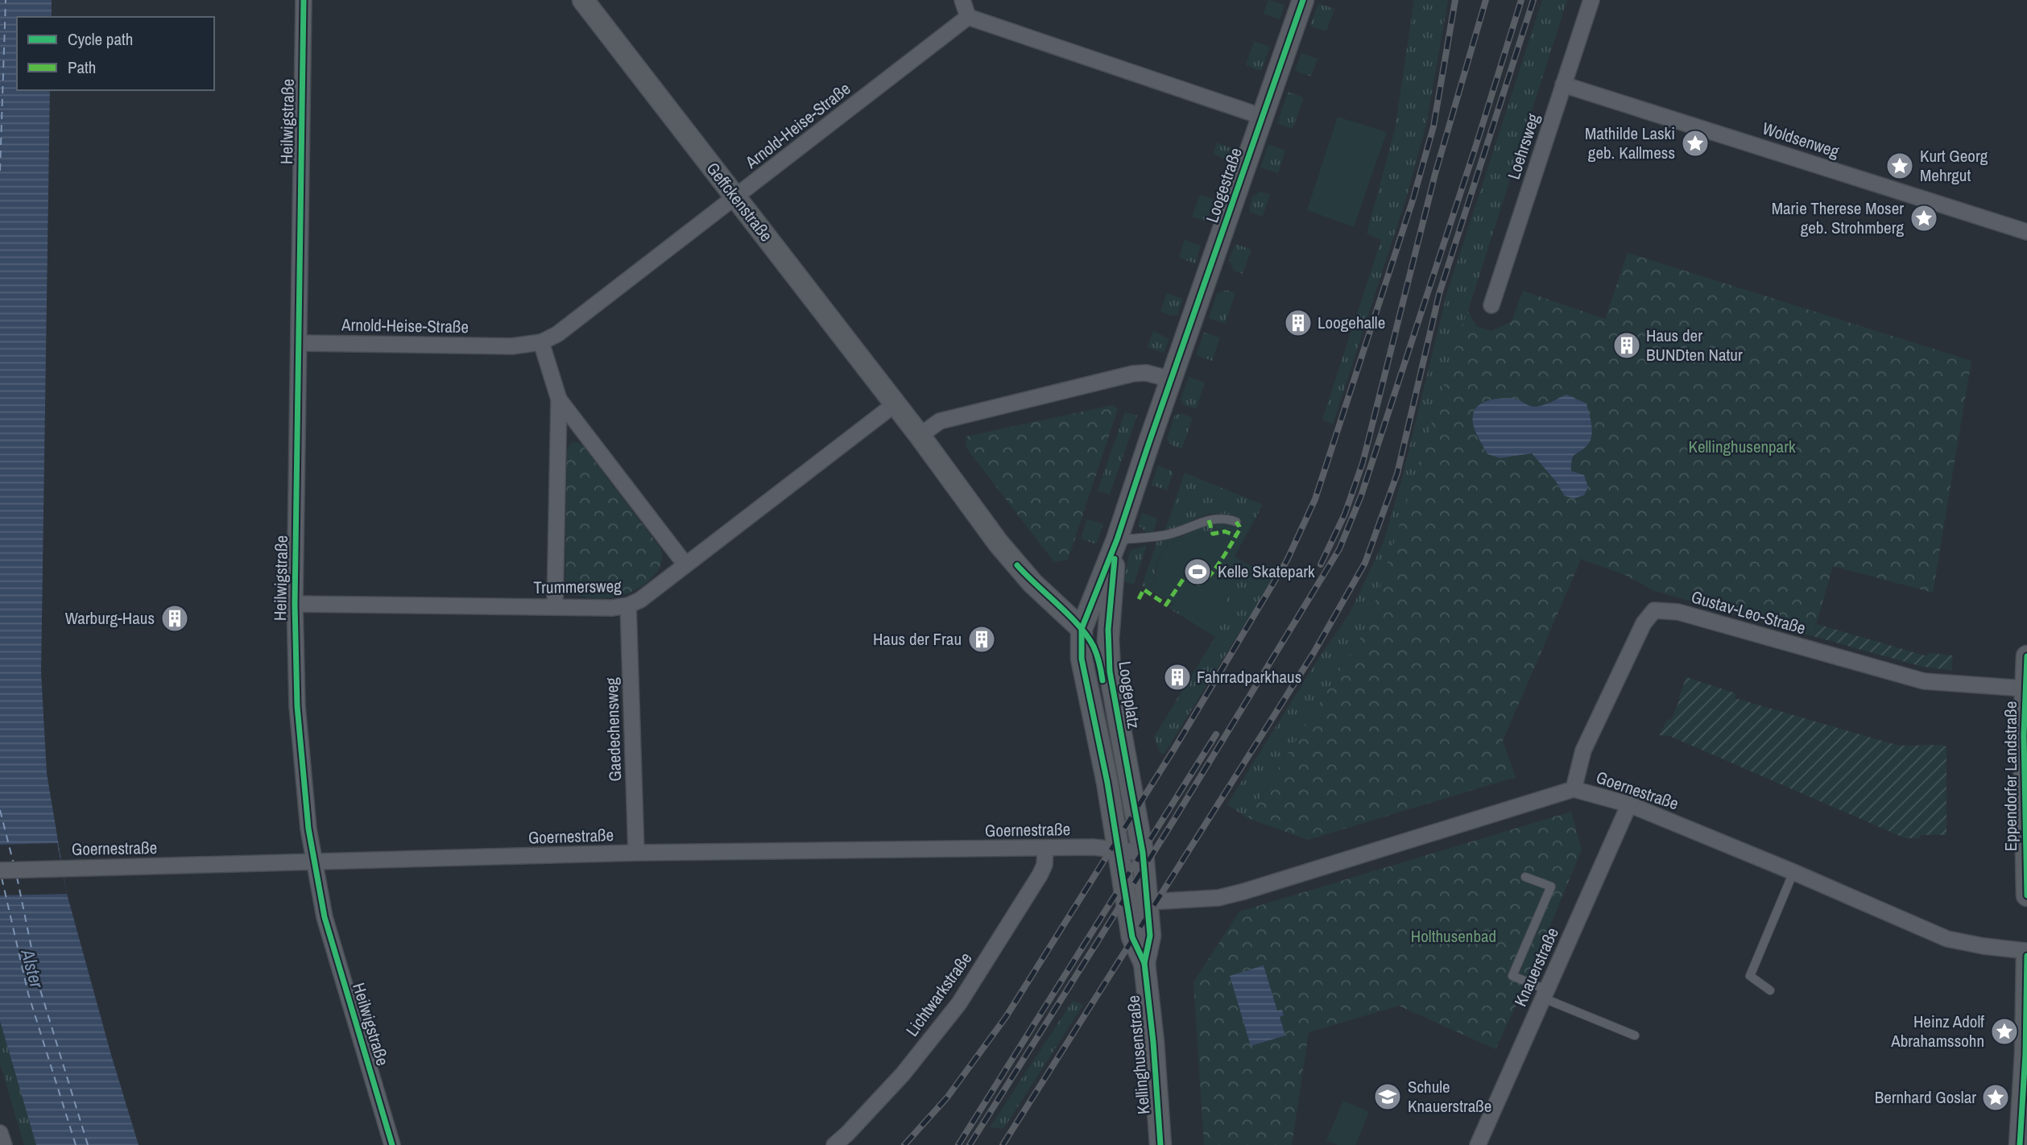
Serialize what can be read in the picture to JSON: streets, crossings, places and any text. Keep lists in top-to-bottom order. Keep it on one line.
{"streets":{"street":["Heilwigstraße","Arnold-Heise-Straße","Woldsenweg","Loehrsweg","Loogestraße","Geffckenstraße","Trummersweg","Gustav-Leo-Straße","Loogeplatz","Gaedechensweg","Eppendorfer Landstraße","Goernestraße","Knauerstraße","Lichtwarkstraße","Kellinghusenstraße"]},"crossings":[["Heilwigstraße","Arnold-Heise-Straße"],["Heilwigstraße","Trummersweg"],["Heilwigstraße","Goernestraße"],["Arnold-Heise-Straße","Geffckenstraße"],["Woldsenweg","Loehrsweg"],["Loogestraße","Loogeplatz"],["Geffckenstraße","Trummersweg"],["Trummersweg","Gaedechensweg"],["Gustav-Leo-Straße","Eppendorfer Landstraße"],["Gustav-Leo-Straße","Goernestraße"],["Loogeplatz","Goernestraße"],["Loogeplatz","Kellinghusenstraße"],["Gaedechensweg","Goernestraße"],["Goernestraße","Knauerstraße"],["Goernestraße","Lichtwarkstraße"],["Goernestraße","Kellinghusenstraße"]],"water":["Alster"],"parks":["Kellinghusenpark","Holthusenbad"],"places":{"place":["Mathilde Laski geb. Kallmess","Kurt Georg Mehrgut","Marie Therese Moser geb. Strohmberg","Heinz Adolf Abrahamssohn","Bernhard Goslar"],"building":["Loogehalle","Haus der BUNDten Natur","Warburg-Haus","Haus der Frau","Fahrradparkhaus"],"sports":["Kelle Skatepark"],"school or university":["Schule Knauerstraße"]},"legend":["Cycle path","Path"]}
